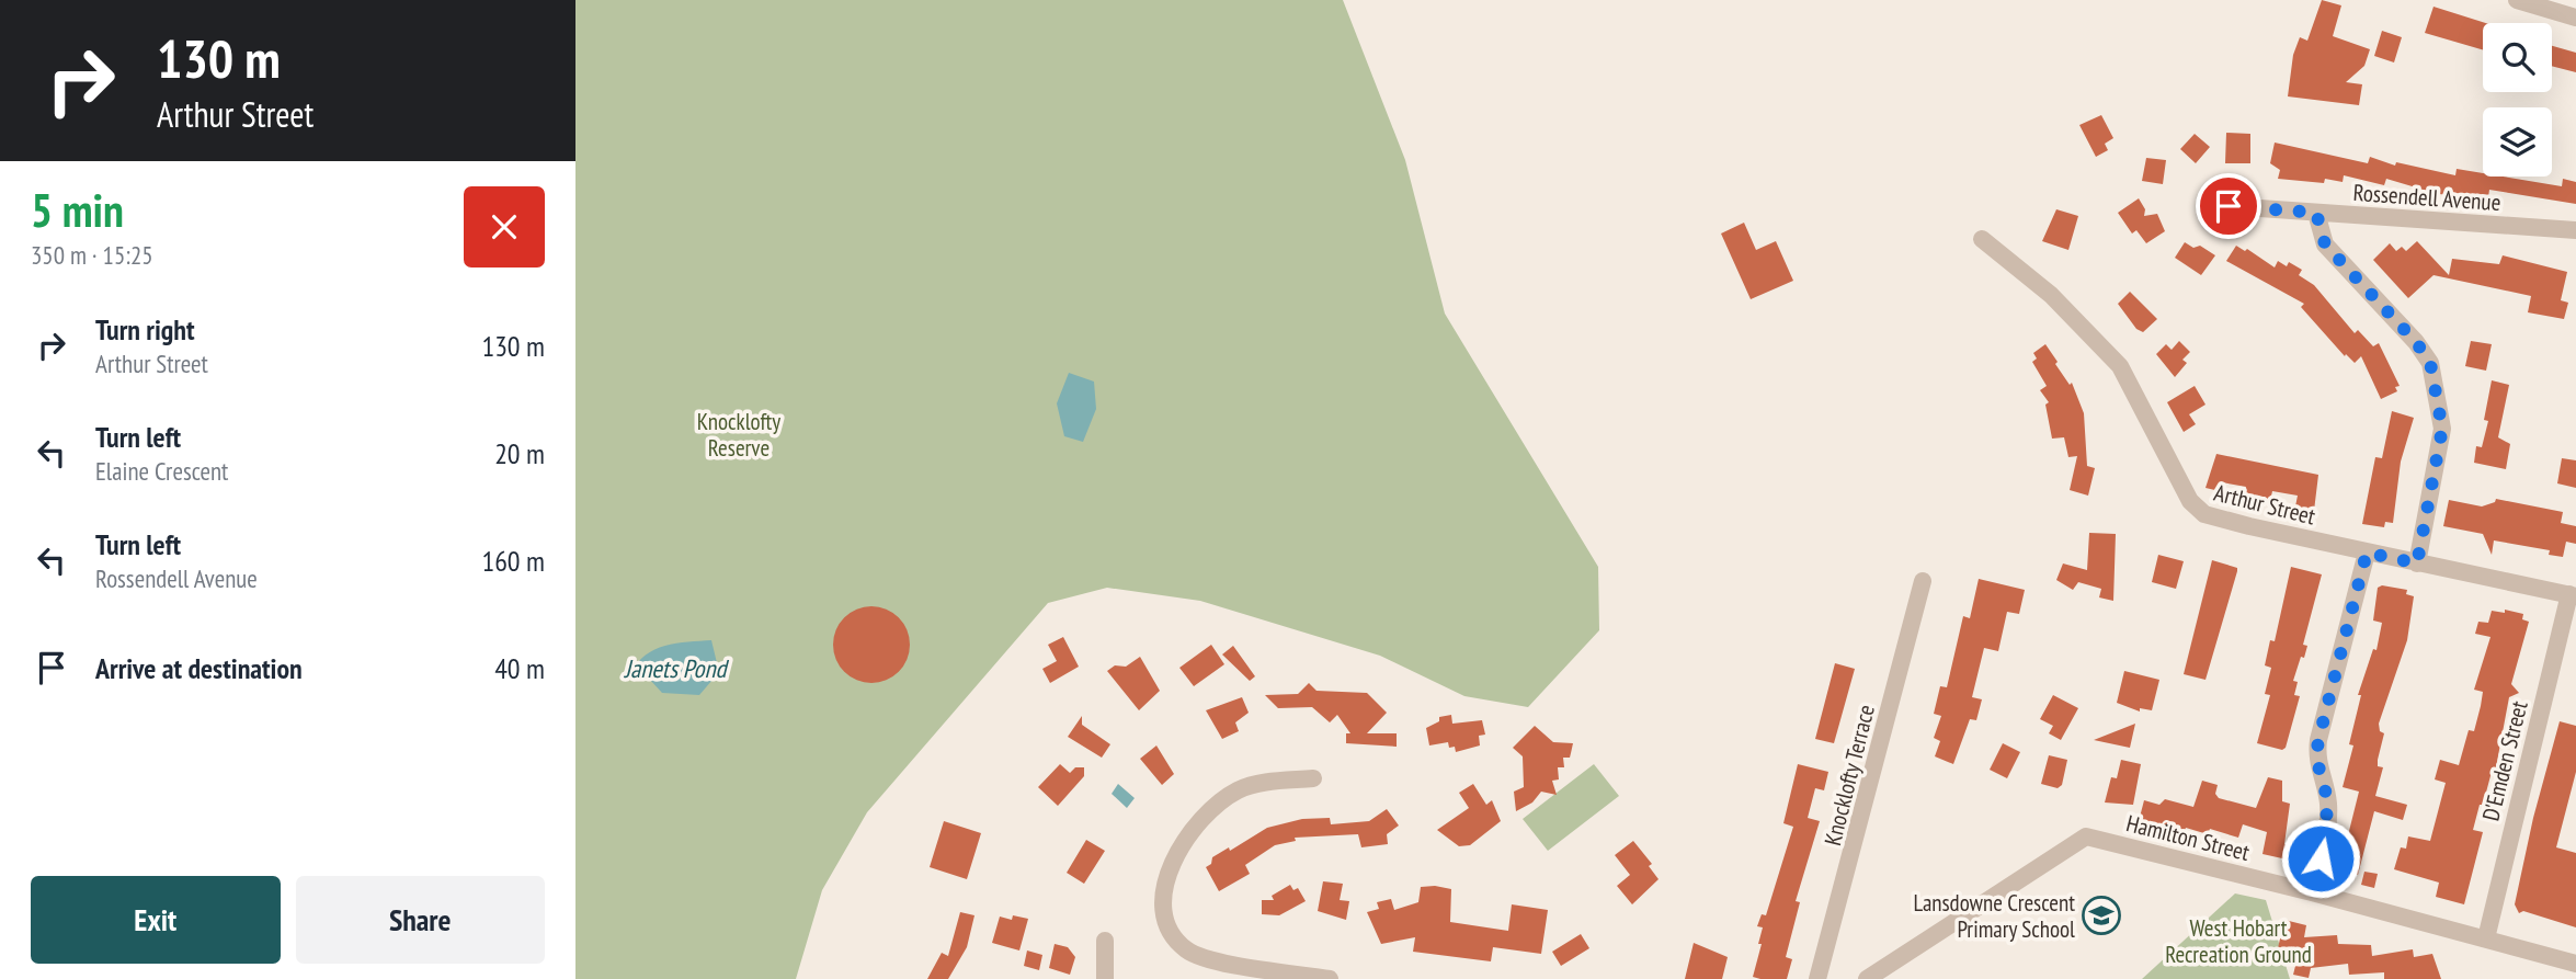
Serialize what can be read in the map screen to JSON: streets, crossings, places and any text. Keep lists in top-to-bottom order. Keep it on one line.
{"streets":{"street":["Rossendell Avenue","Arthur Street","D'Emden Street","Knocklofty Terrace","Hamilton Street"]},"crossings":[["Arthur Street","D'Emden Street"],["D'Emden Street","Hamilton Street"]],"water":["Janets Pond"],"parks":["Knocklofty Reserve","West Hobart Recreation Ground"],"places":{"school or university":["Lansdowne Crescent Primary School"]},"page":{"turn":["130 m","Arthur Street"],"heading":["5 min","350 m · 15:25"],"list":[{"name":"Turn right","note":"Arthur Street","value":"130 m"},{"name":"Turn left","note":"Elaine Crescent","value":"20 m"},{"name":"Turn left","note":"Rossendell Avenue","value":"160 m"},{"name":"Arrive at destination","value":"40 m"}],"buttons":["Exit","Share"]}}
